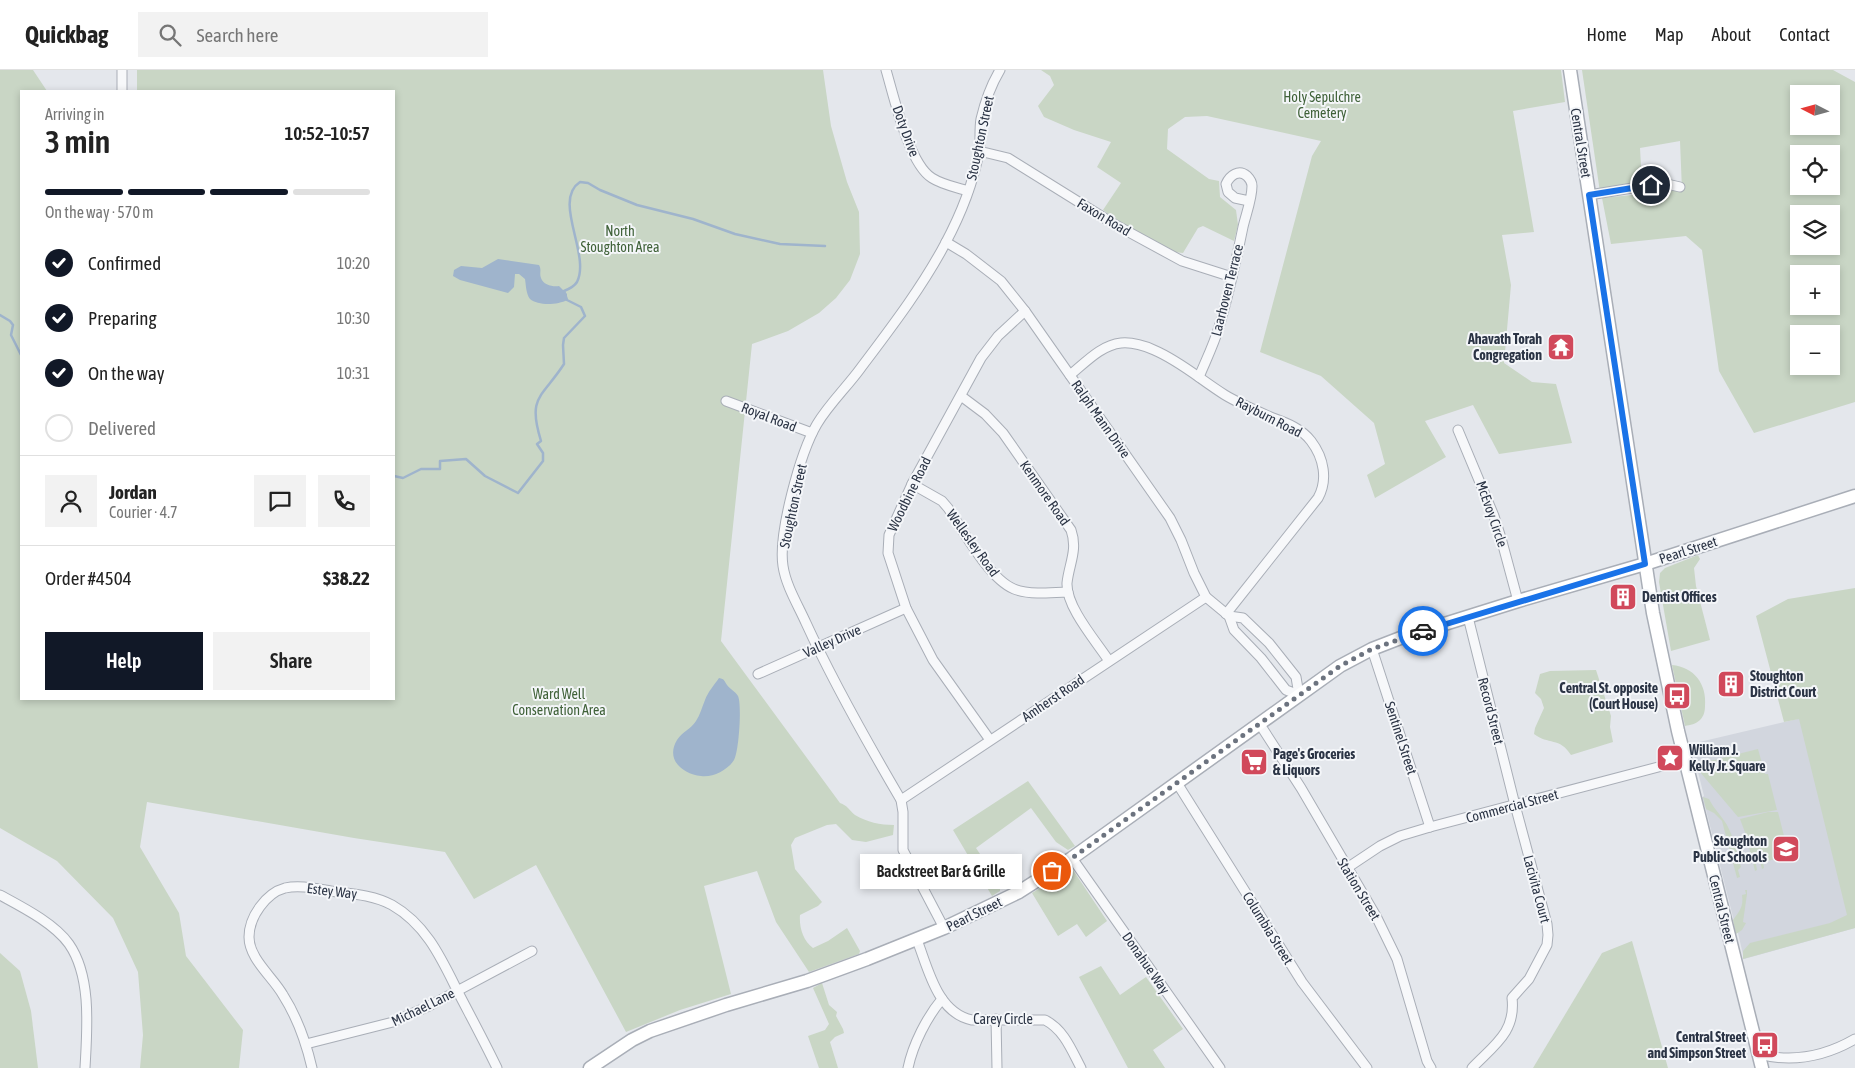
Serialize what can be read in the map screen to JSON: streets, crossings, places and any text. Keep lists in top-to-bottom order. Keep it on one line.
{"streets":{"main road":["Central Street","Pearl Street"],"street":["Doty Drive","Stoughton Street","Faxon Road","Laarhoven Terrace","Royal Road","Rayburn Road","Ralph Mann Drive","Kenmore Road","Woodbine Road","McEvoy Circle","Wellesley Road","Valley Drive","Amherst Road","Record Street","Sentinel Street","Commercial Street","Station Street","Lacivita Court","Estey Way","Columbia Street","Donahue Way","Michael Lane","Carey Circle"]},"crossings":[["Doty Drive","Stoughton Street"],["Stoughton Street","Faxon Road"],["Stoughton Street","Royal Road"],["Stoughton Street","Ralph Mann Drive"],["Stoughton Street","Pearl Street"],["Stoughton Street","Valley Drive"],["Stoughton Street","Amherst Road"],["Central Street","Pearl Street"],["Central Street","Commercial Street"],["Faxon Road","Laarhoven Terrace"],["Laarhoven Terrace","Rayburn Road"],["Rayburn Road","Ralph Mann Drive"],["Ralph Mann Drive","Woodbine Road"],["Ralph Mann Drive","Pearl Street"],["Ralph Mann Drive","Amherst Road"],["Kenmore Road","Woodbine Road"],["Kenmore Road","Wellesley Road"],["Woodbine Road","Wellesley Road"],["Woodbine Road","Valley Drive"],["Woodbine Road","Amherst Road"],["McEvoy Circle","Pearl Street"],["Pearl Street","Record Street"],["Pearl Street","Sentinel Street"],["Pearl Street","Station Street"],["Pearl Street","Columbia Street"],["Pearl Street","Donahue Way"],["Pearl Street","Carey Circle"],["Record Street","Commercial Street"],["Record Street","Lacivita Court"],["Sentinel Street","Commercial Street"],["Commercial Street","Station Street"],["Commercial Street","Lacivita Court"],["Estey Way","Michael Lane"]],"parks":["Holy Sepulchre Cemetery","North Stoughton Area","Ward Well Conservation Area"],"places":{"temple":["Ahavath Torah Congregation"],"building":["Dentist Offices","Stoughton District Court"],"bus stop":["Central St. opposite (Court House)","Central Street and Simpson Street"],"place":["William J. Kelly Jr. Square"],"supermarket":["Page's Groceries & Liquors"],"school or university":["Stoughton Public Schools"],"other":["Backstreet Bar & Grille"]},"north":"left","page":{"header":"Quickbag","search":"Search here","nav":["Home","Map","About","Contact"],"map_buttons":["+","−"],"heading":["3 min","Arriving in","10:52–10:57"],"panel":["Jordan","Courier · 4.7","Order #4504","$38.22"],"bar":"On the way · 570 m","list":[["Confirmed","10:20"],["Preparing","10:30"],["On the way","10:31"],"Delivered"],"buttons":["Help","Share"],"bubble":"Backstreet Bar & Grille"}}
